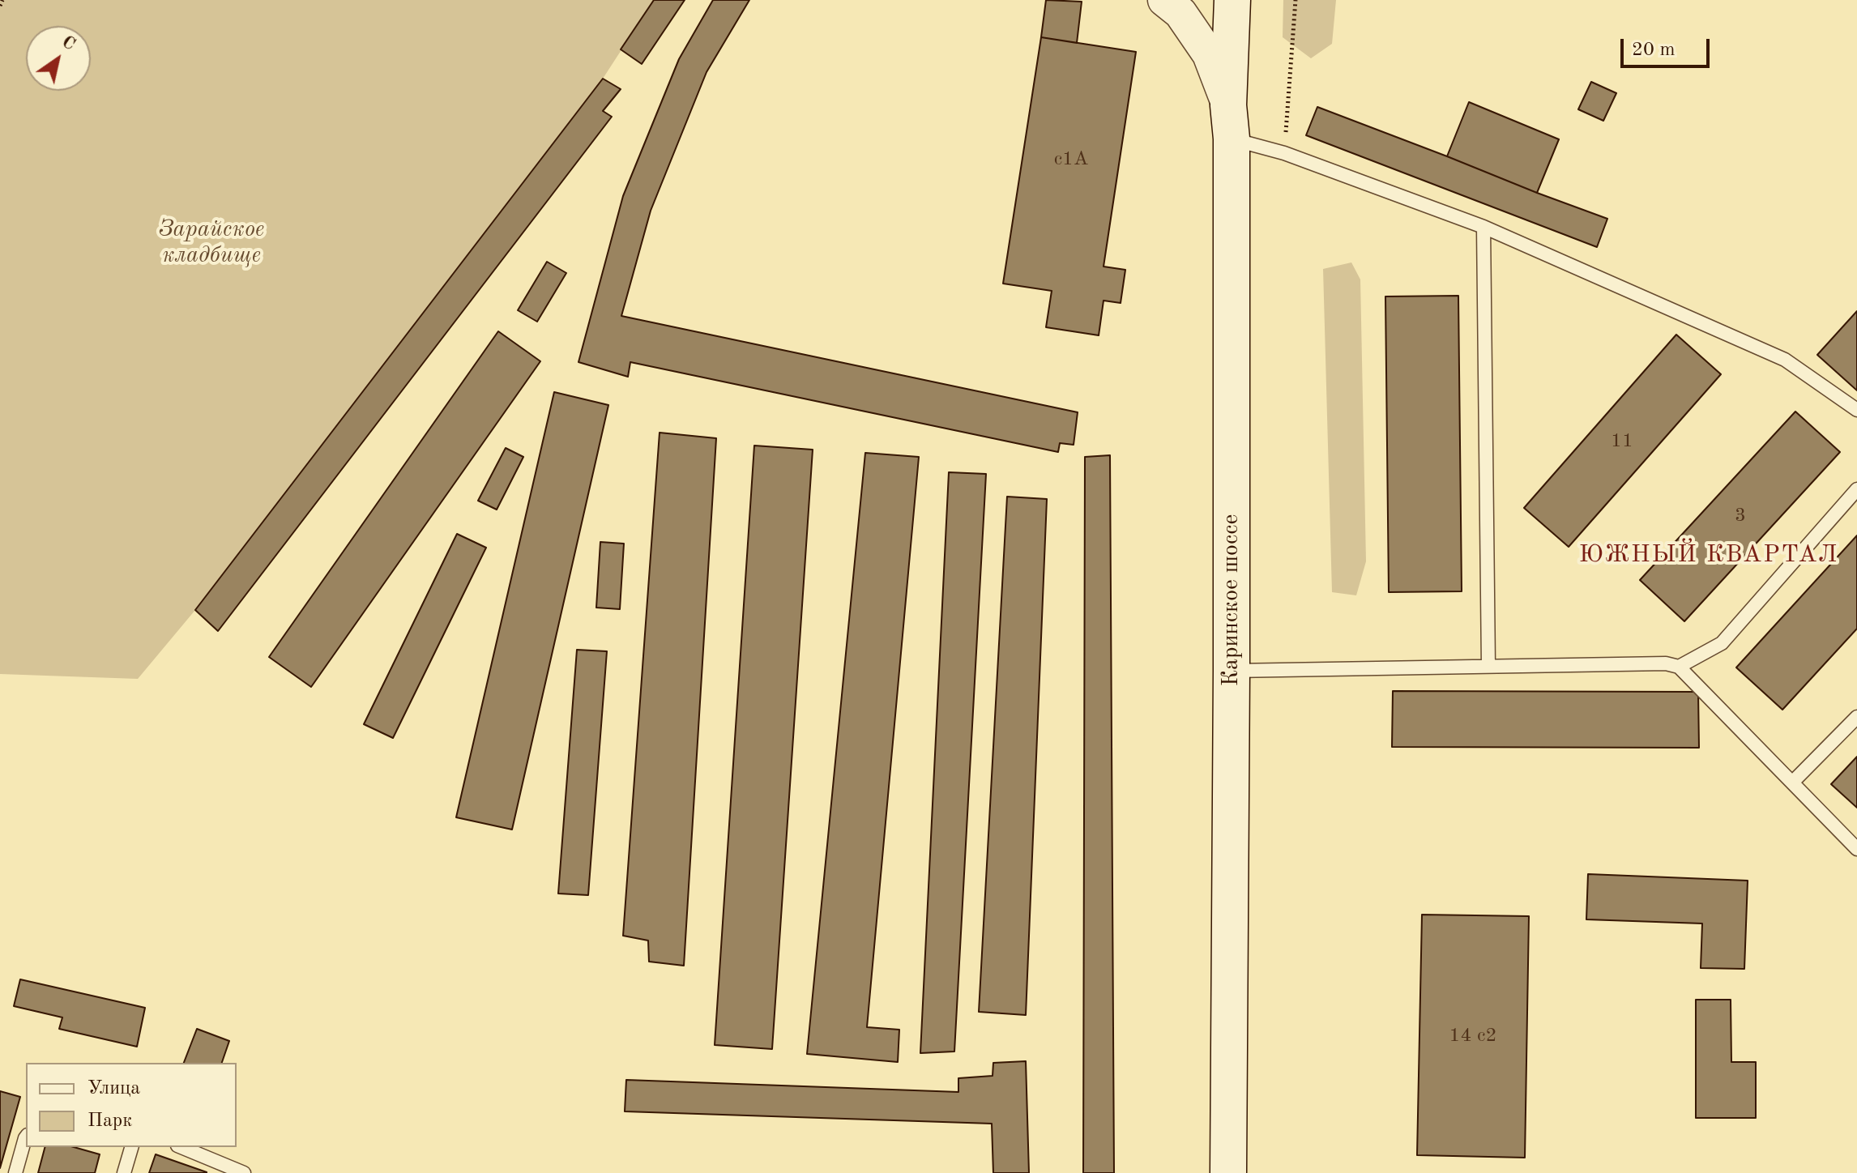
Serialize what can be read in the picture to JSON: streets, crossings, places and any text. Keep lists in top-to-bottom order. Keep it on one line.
{"streets":{"main road":["Каринское шоссе"]},"districts":["ЮЖНЫЙ КВАРТАЛ"],"parks":["Зарайское кладбище"],"house_numbers":["с1А","11","3","14 с2"],"legend":["Улица","Парк"],"scale_bar":"20 m","north":"top right"}
